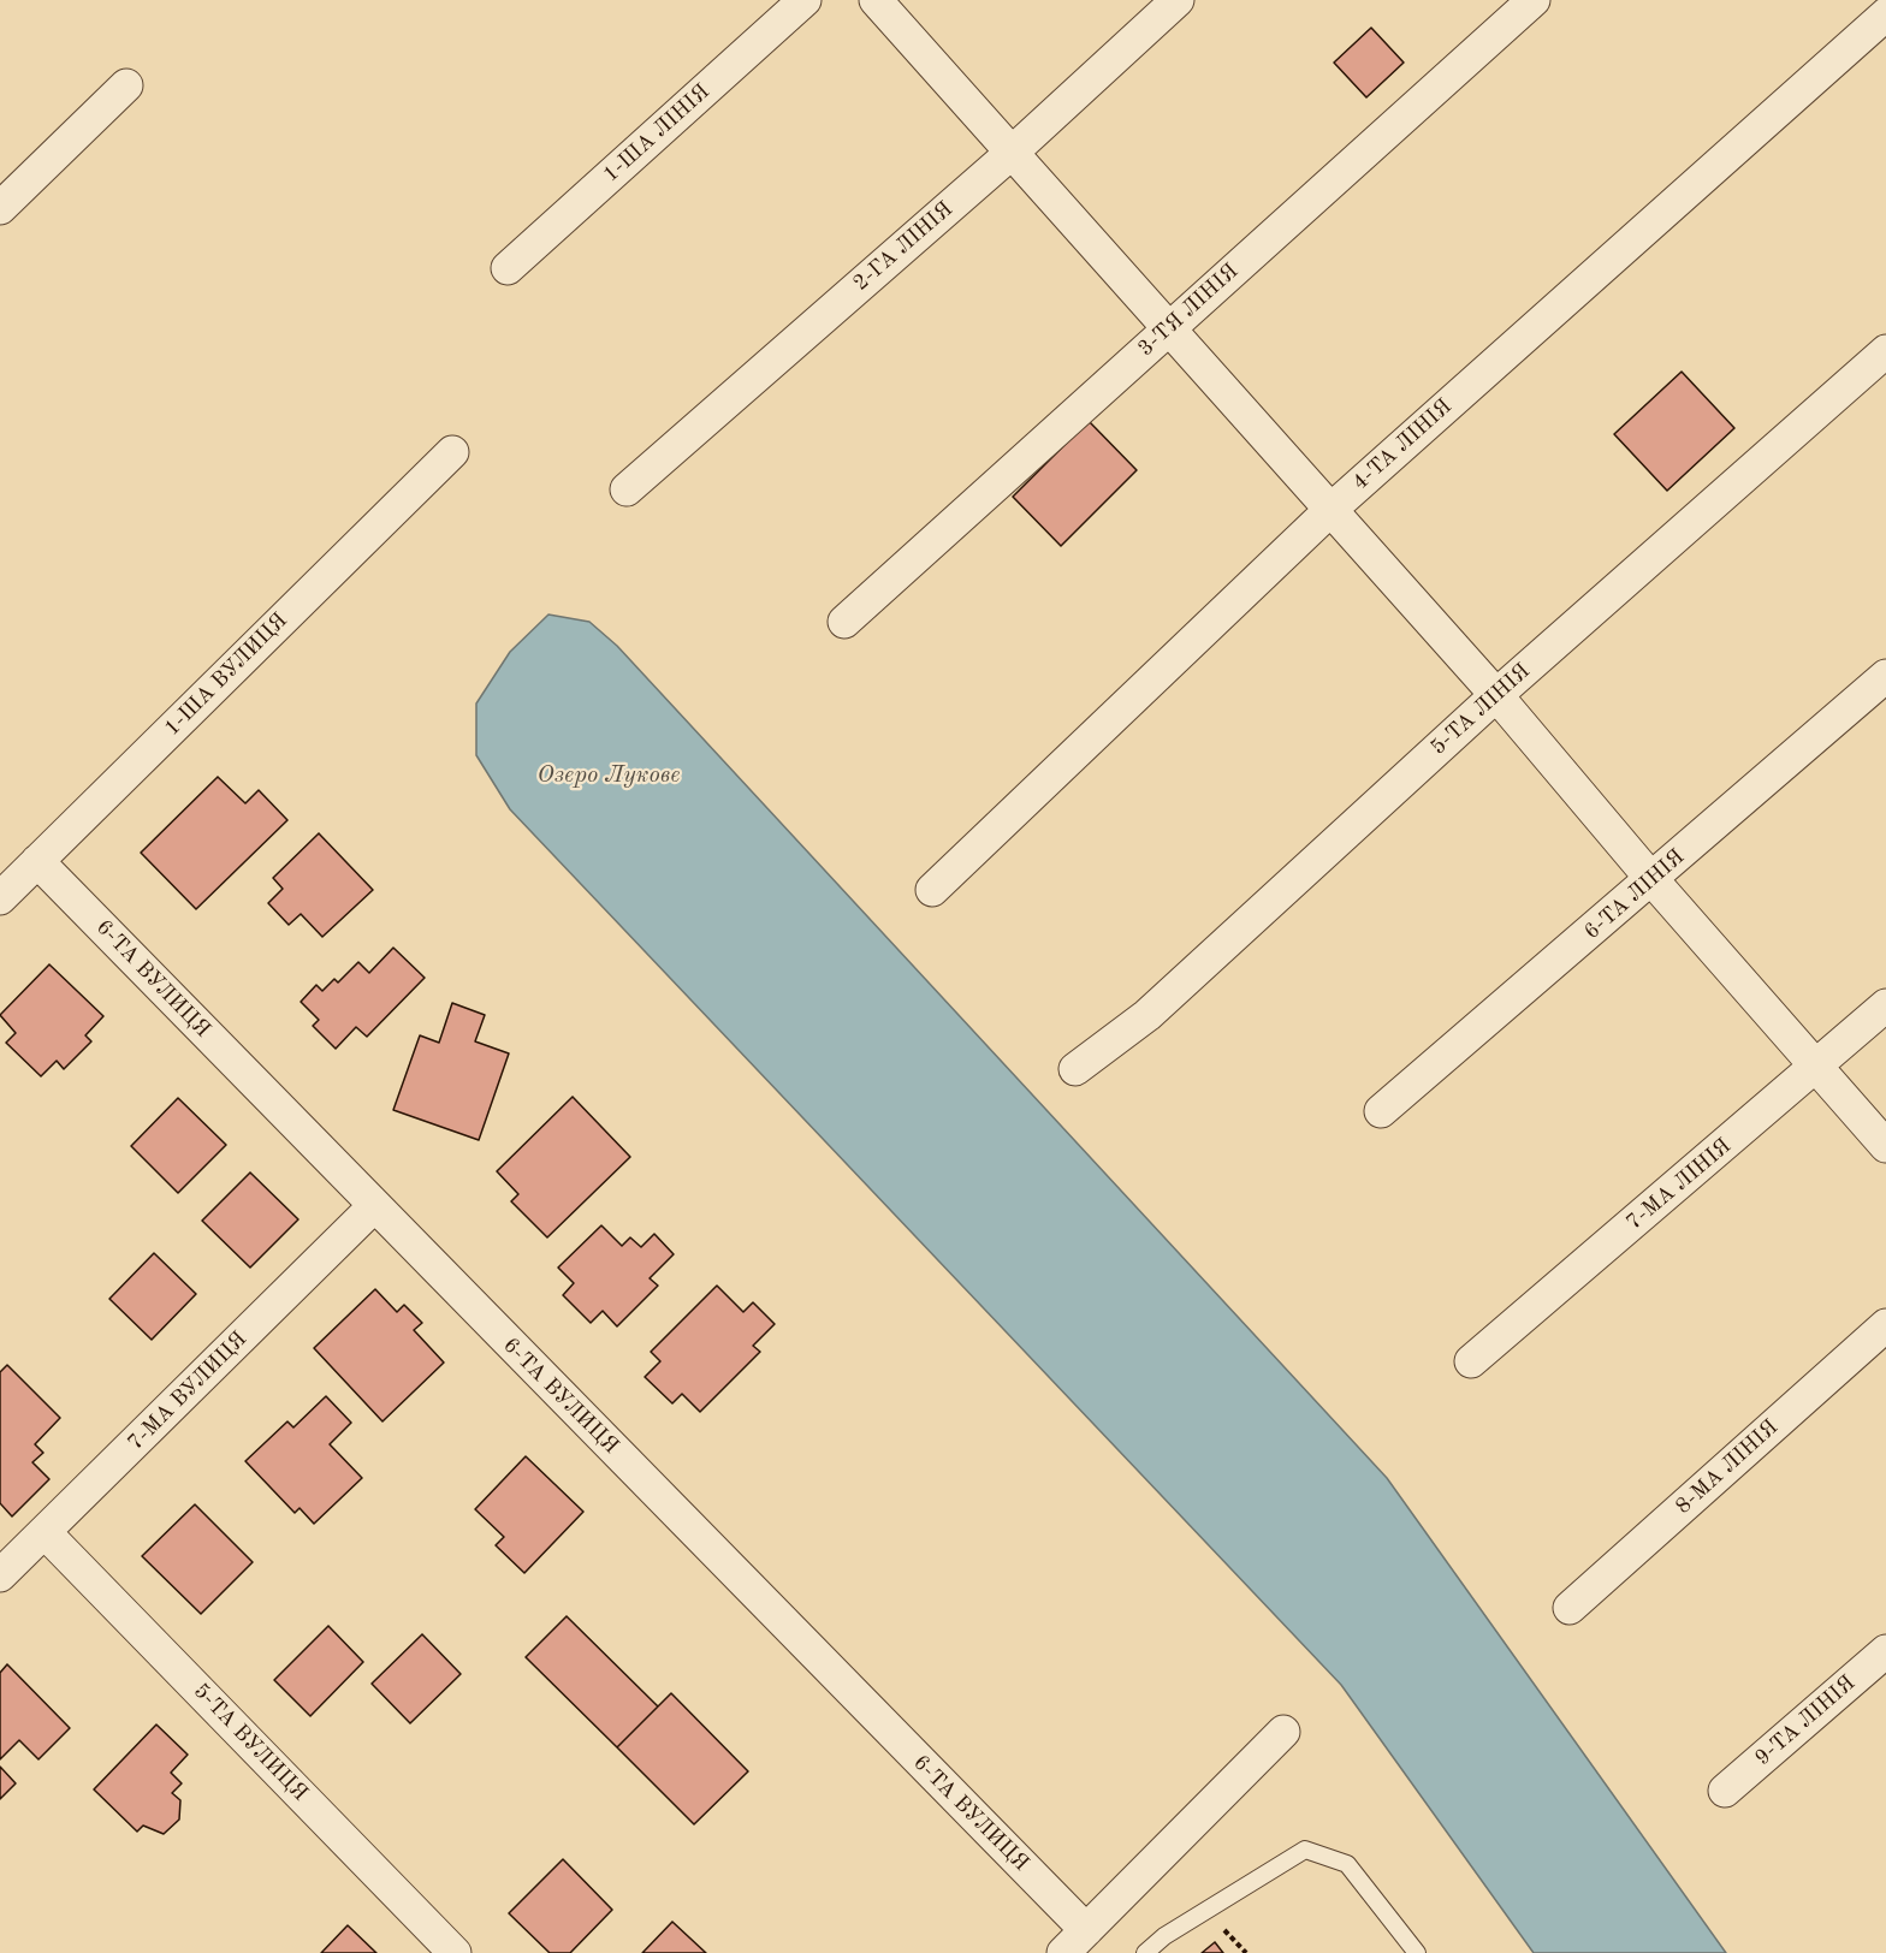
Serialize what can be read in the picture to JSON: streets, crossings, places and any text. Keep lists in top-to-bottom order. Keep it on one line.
{"streets":{"street":["1-ША ЛІНІЯ","2-ГА ЛІНІЯ","3-ТЯ ЛІНІЯ","4-ТА ЛІНІЯ","1-ША ВУЛИЦЯ","5-ТА ЛІНІЯ","6-ТА ЛІНІЯ","6-ТА ВУЛИЦЯ","7-МА ЛІНІЯ","7-МА ВУЛИЦЯ","8-МА ЛІНІЯ","9-ТА ЛІНІЯ","5-ТА ВУЛИЦЯ"]},"crossings":[["1-ША ВУЛИЦЯ","6-ТА ВУЛИЦЯ"],["6-ТА ВУЛИЦЯ","7-МА ВУЛИЦЯ"],["7-МА ВУЛИЦЯ","5-ТА ВУЛИЦЯ"]],"water":["Озеро Лукове"]}
